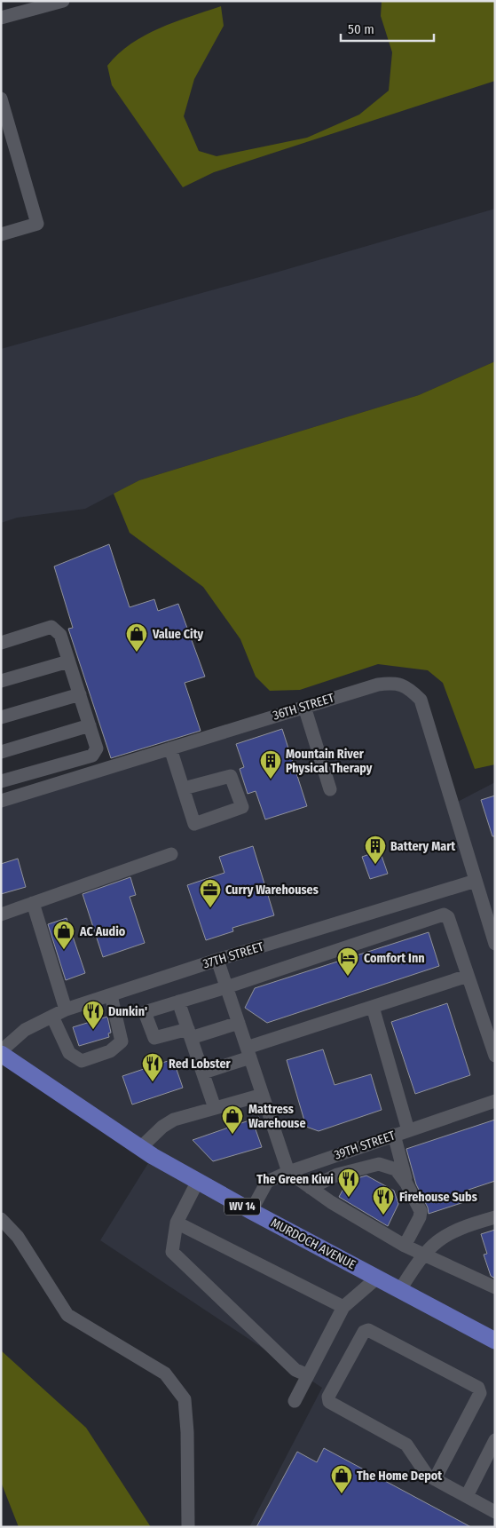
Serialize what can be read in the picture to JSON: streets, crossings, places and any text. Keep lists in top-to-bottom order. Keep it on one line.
{"streets":{"main road":["WV 14","MURDOCH AVENUE"],"street":["36TH STREET","37TH STREET","39TH STREET"]},"crossings":[["36TH STREET","37TH STREET"],["37TH STREET","MURDOCH AVENUE"],["39TH STREET","MURDOCH AVENUE"]],"places":{"shop":["Value City","AC Audio","Mattress Warehouse","The Home Depot"],"building":["Mountain River Physical Therapy","Battery Mart"],"office":["Curry Warehouses"],"hotel":["Comfort Inn"],"restaurant":["Dunkin'","Red Lobster","The Green Kiwi","Firehouse Subs"]},"scale_bar":"50 m"}
